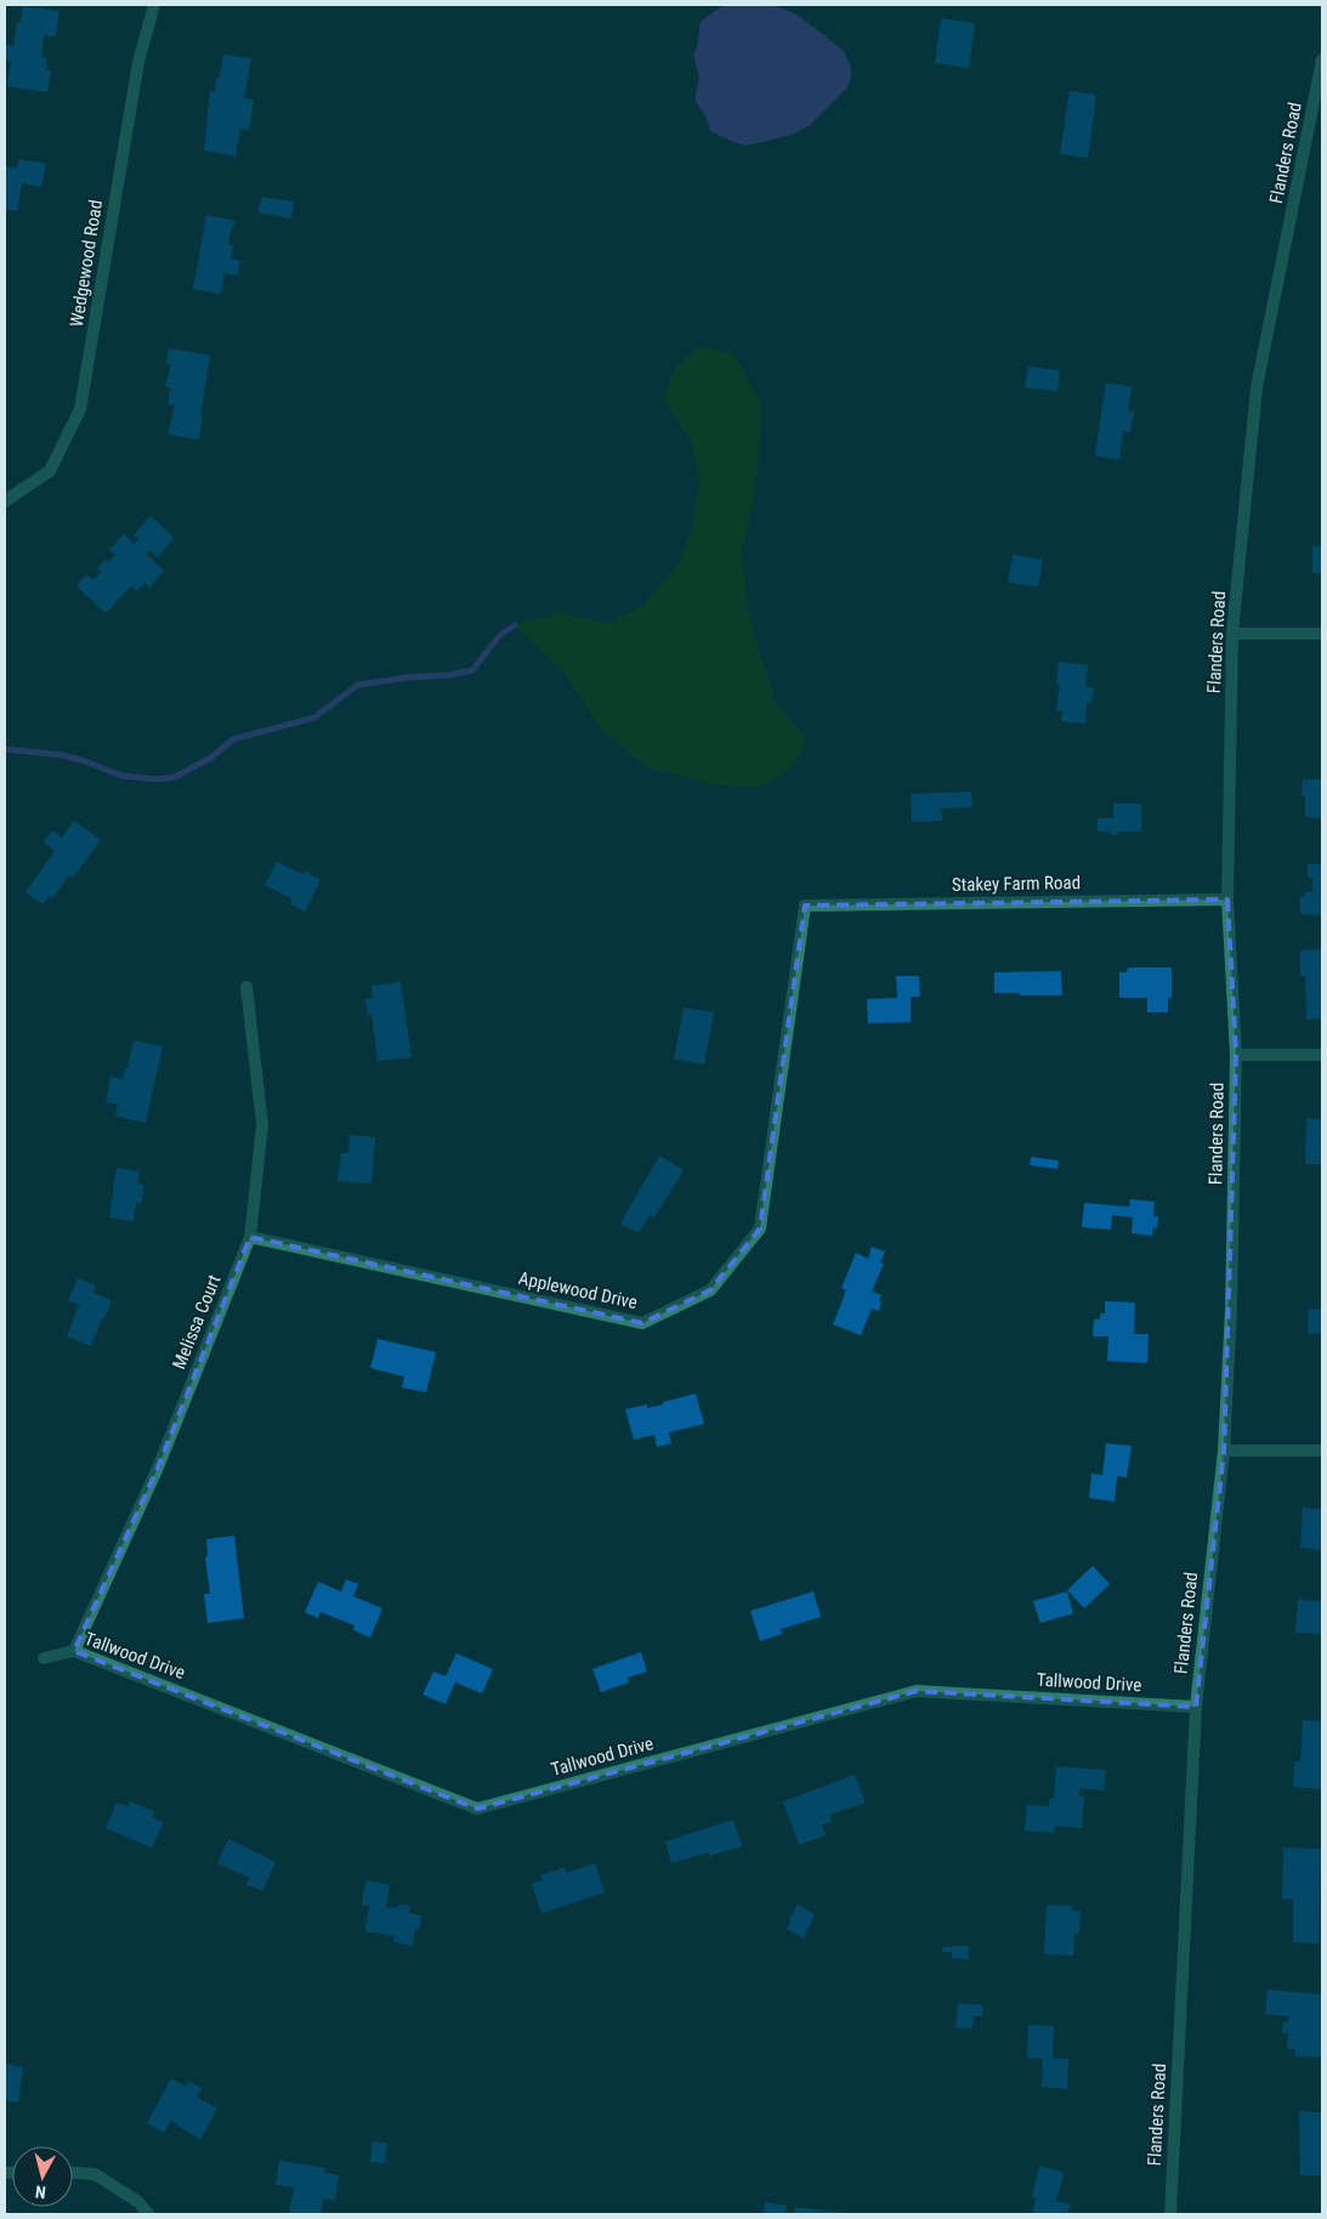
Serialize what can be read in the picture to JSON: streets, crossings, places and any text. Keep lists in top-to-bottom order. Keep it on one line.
{"streets":{"street":["Flanders Road","Wedgewood Road","Stakey Farm Road","Applewood Drive","Melissa Court","Tallwood Drive"]},"crossings":[["Flanders Road","Stakey Farm Road"],["Flanders Road","Tallwood Drive"],["Stakey Farm Road","Applewood Drive"],["Applewood Drive","Melissa Court"],["Melissa Court","Tallwood Drive"]],"north":"bottom"}
